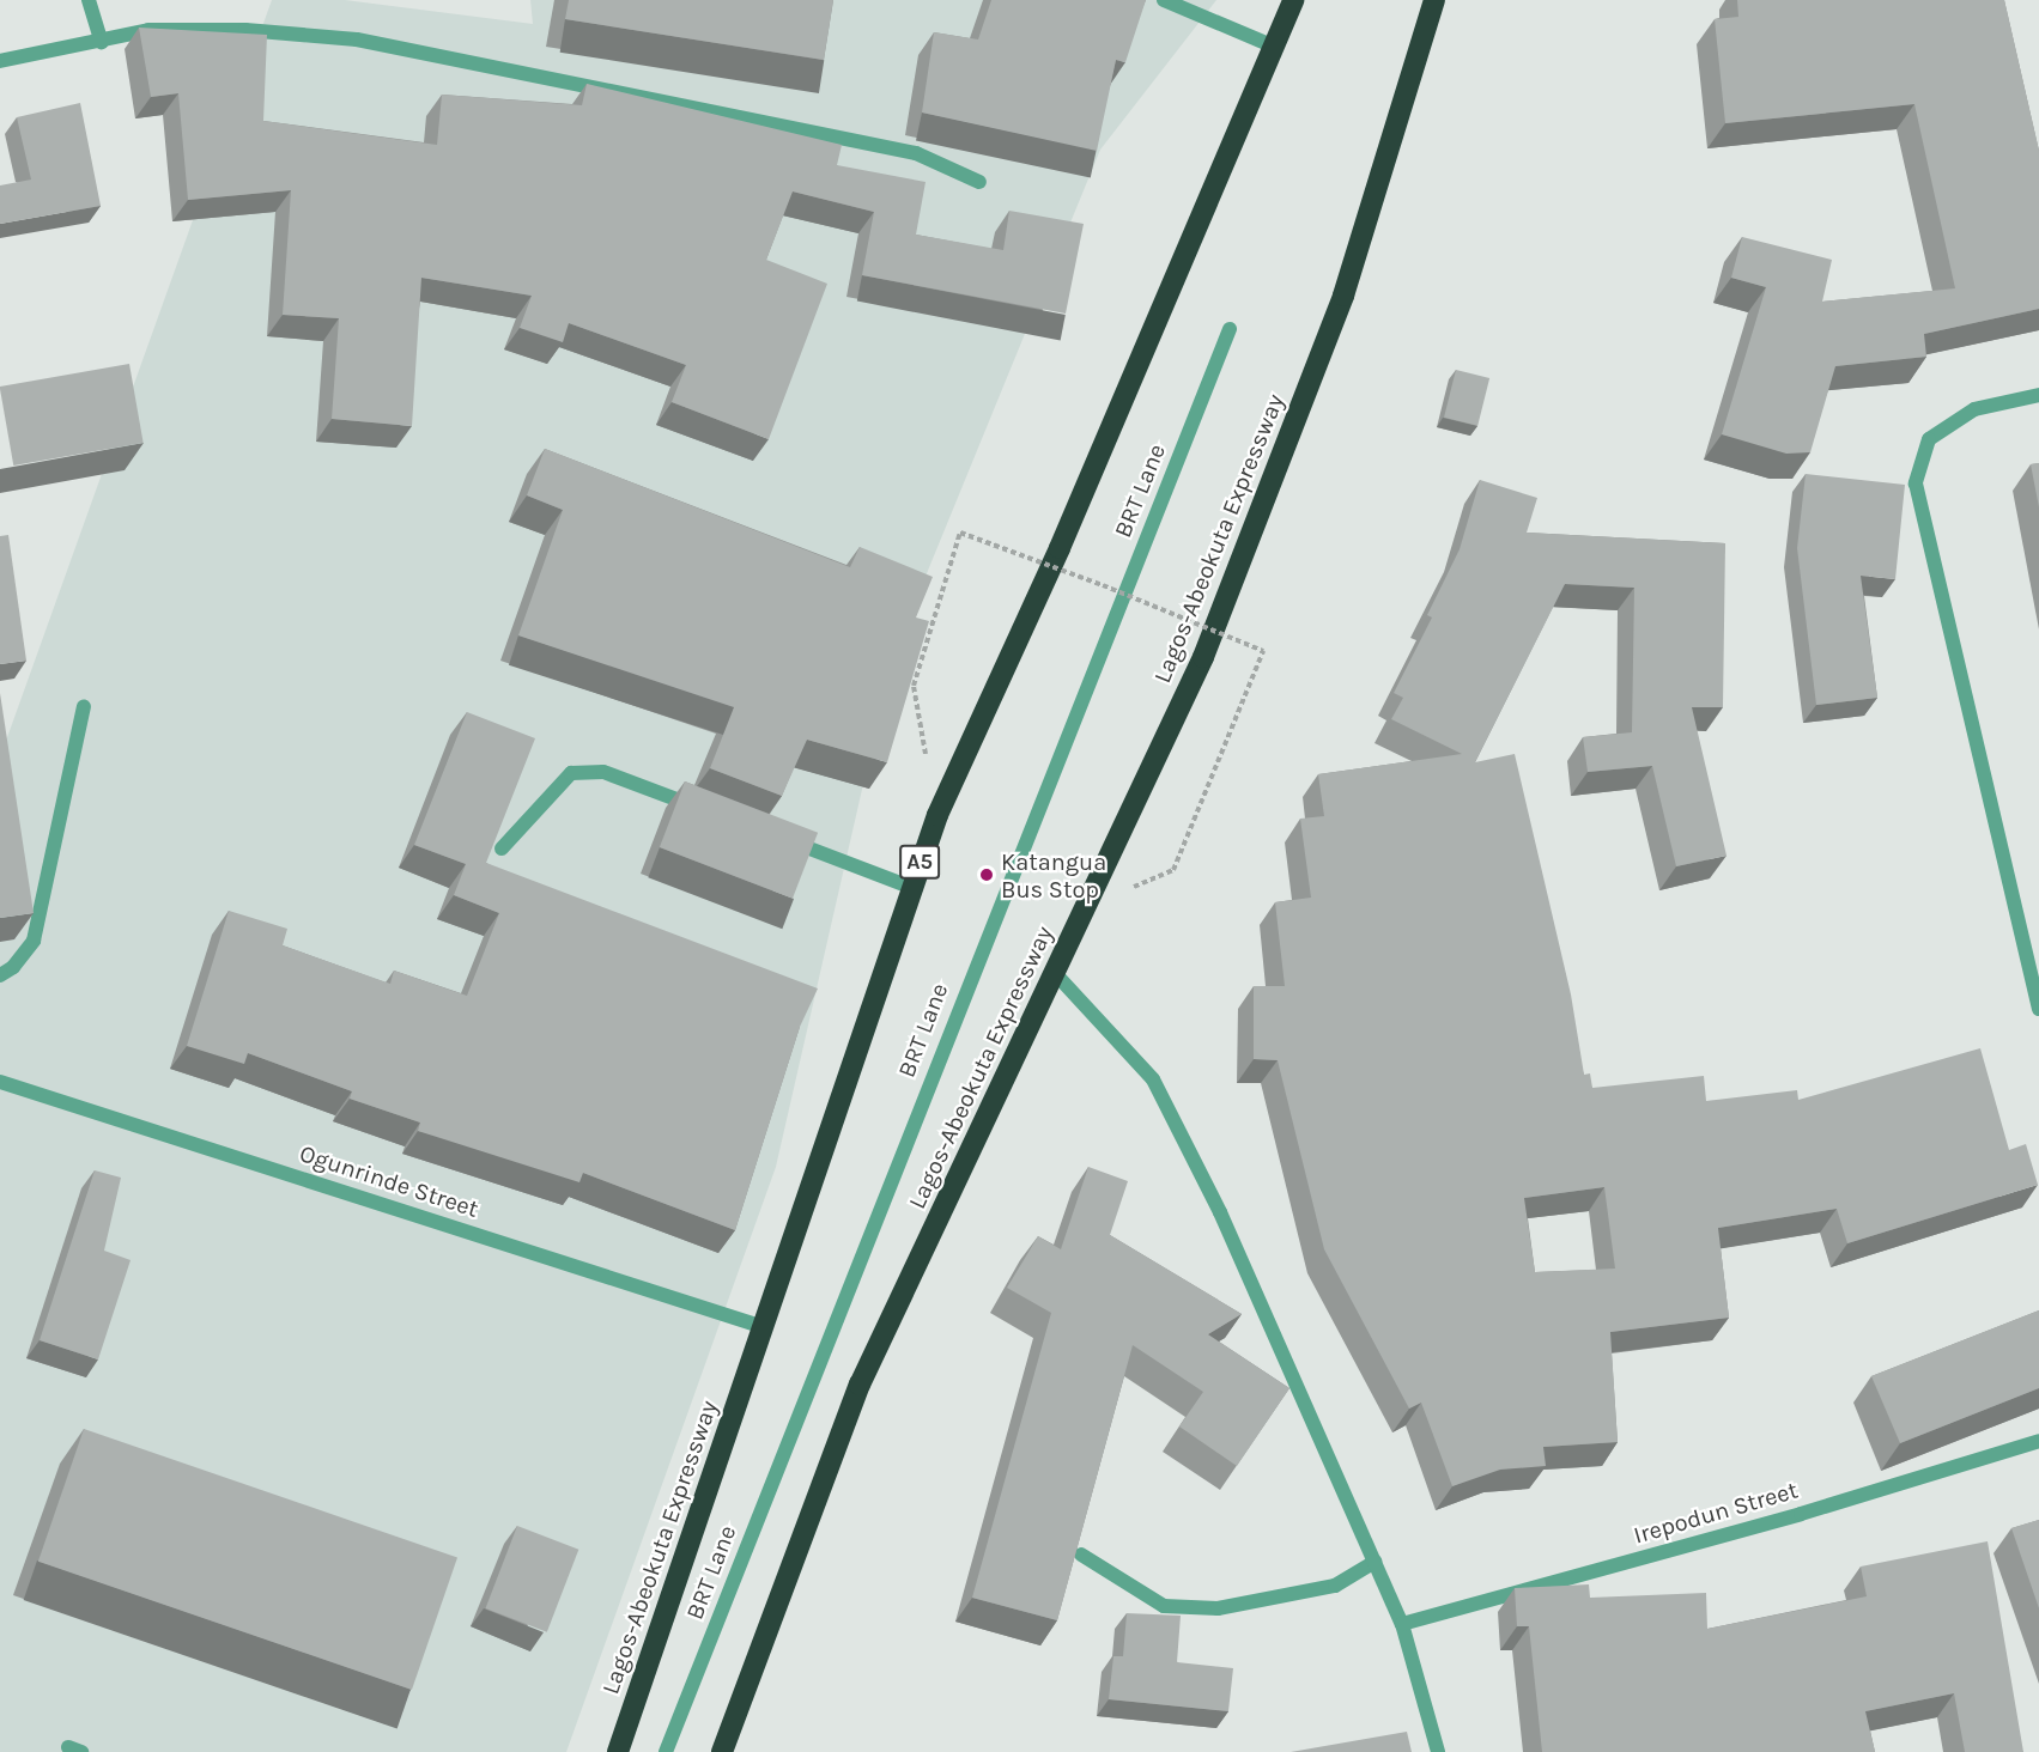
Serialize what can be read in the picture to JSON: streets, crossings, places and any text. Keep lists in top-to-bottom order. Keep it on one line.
{"streets":{"highway":["Lagos-Abeokuta Expressway","A5"],"street":["BRT Lane","Ogunrinde Street","Irepodun Street"]},"crossings":[["Lagos-Abeokuta Expressway","Ogunrinde Street"]],"places":["Katangua Bus Stop"]}
